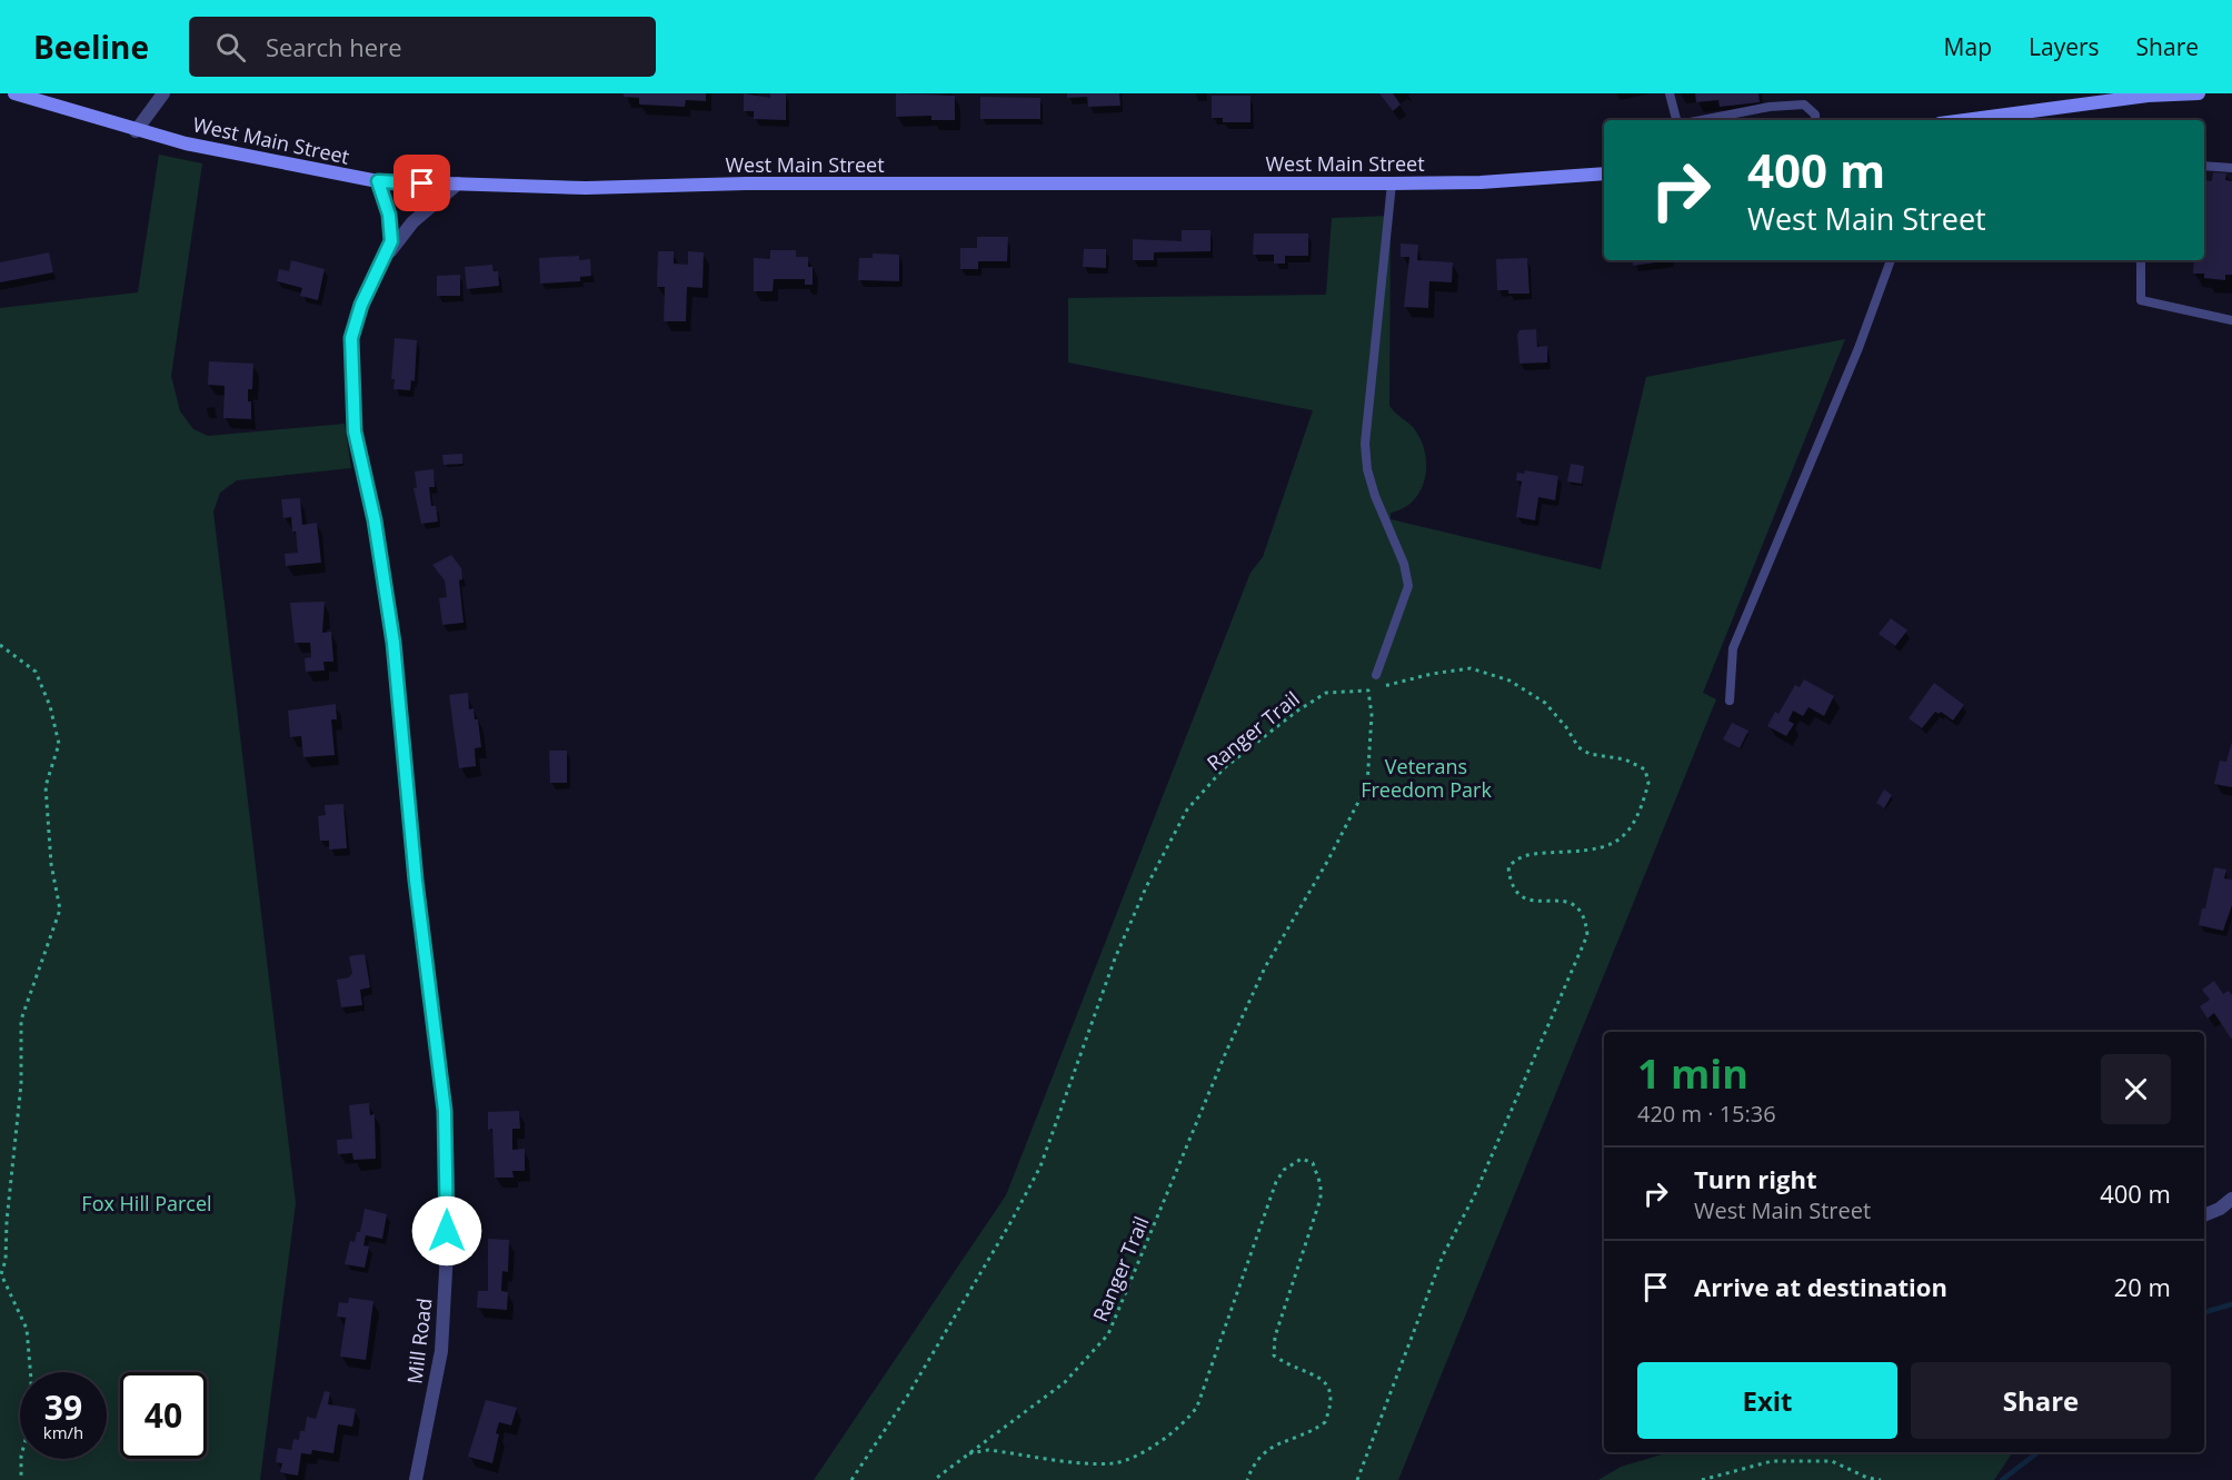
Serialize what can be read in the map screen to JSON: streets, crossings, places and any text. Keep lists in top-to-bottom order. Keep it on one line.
{"streets":{"main road":["West Main Street"],"street":["Mill Road"],"path":["Ranger Trail"]},"crossings":[["West Main Street","Mill Road"]],"parks":["Veterans Freedom Park","Fox Hill Parcel"],"page":{"header":"Beeline","search":"Search here","nav":["Map","Layers","Share"],"turn":["400 m","West Main Street"],"heading":["1 min","420 m · 15:36"],"list":[{"name":"Turn right","note":"West Main Street","value":"400 m"},{"name":"Arrive at destination","value":"20 m"}],"buttons":["Exit","Share"],"speed":"39 km/h","limit":"40"}}
